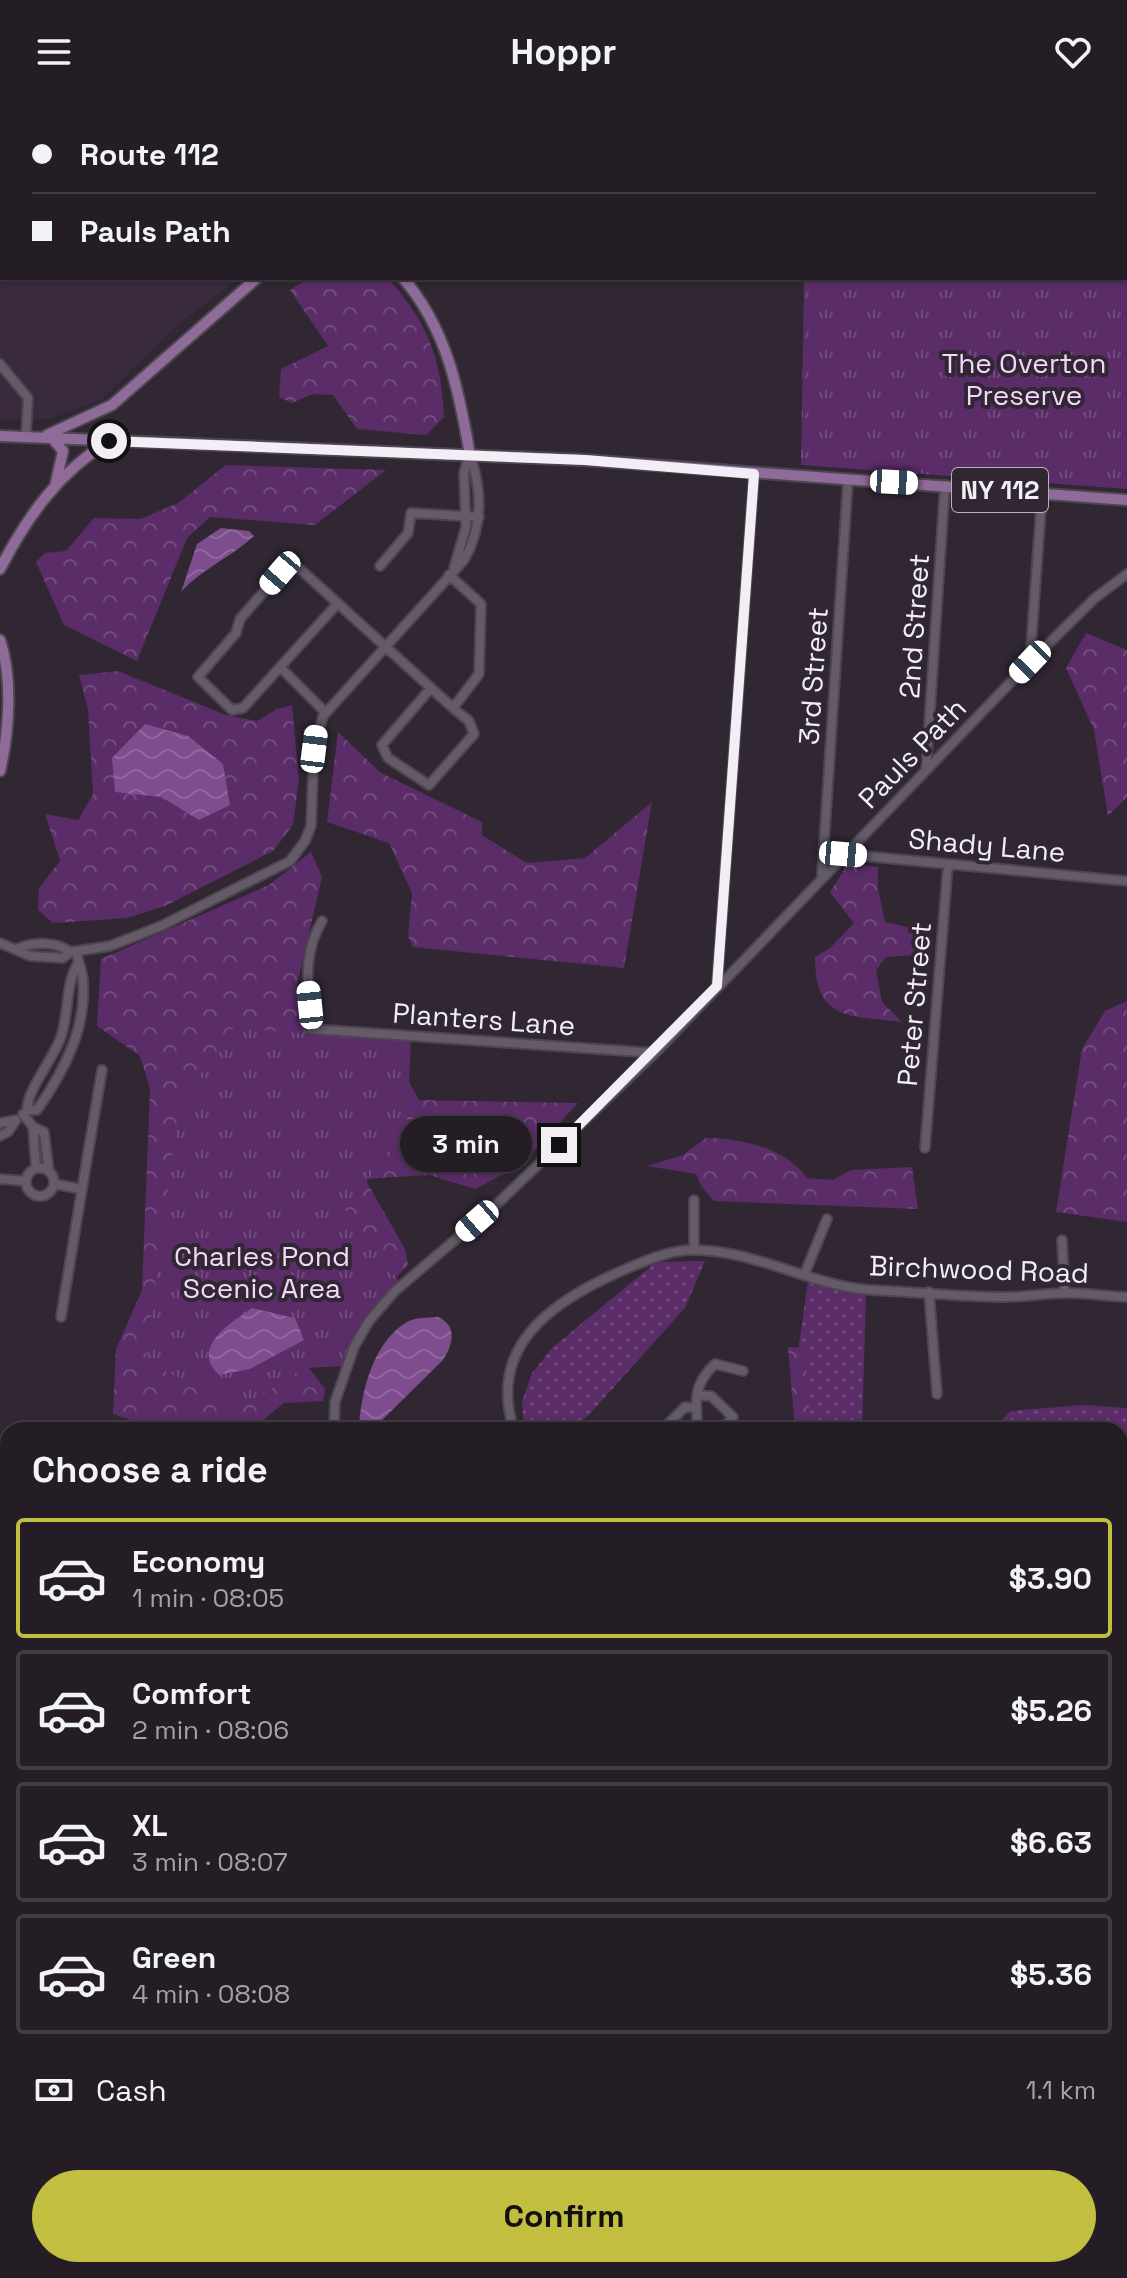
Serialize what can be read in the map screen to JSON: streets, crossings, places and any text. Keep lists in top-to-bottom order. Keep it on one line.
{"streets":{"main road":["NY 112"],"street":["2nd Street","3rd Street","Pauls Path","Shady Lane","Peter Street","Planters Lane","Birchwood Road"]},"crossings":[["NY 112","2nd Street"],["NY 112","3rd Street"],["2nd Street","Pauls Path"],["3rd Street","Pauls Path"],["Pauls Path","Shady Lane"],["Pauls Path","Planters Lane"],["Shady Lane","Peter Street"]],"parks":["The Overton Preserve","Charles Pond Scenic Area"],"page":{"header":"Hoppr","banner":["Route 112","Pauls Path"],"bubble":"3 min","heading":"Choose a ride","list":[{"name":"Economy","note":"1 min · 08:05","value":"$3.90"},{"name":"Comfort","note":"2 min · 08:06","value":"$5.26"},{"name":"XL","note":"3 min · 08:07","value":"$6.63"},{"name":"Green","note":"4 min · 08:08","value":"$5.36"}],"pay":["Cash","1.1 km"],"buttons":"Confirm"}}
